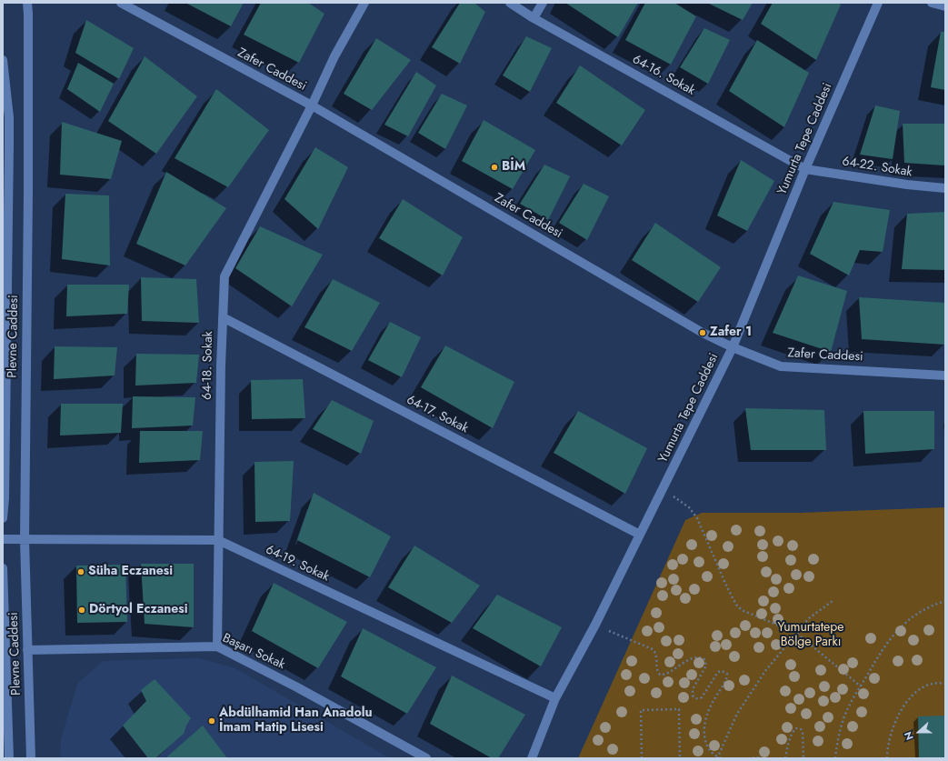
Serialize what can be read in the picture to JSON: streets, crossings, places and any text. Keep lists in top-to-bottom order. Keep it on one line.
{"streets":{"street":["Zafer Caddesi","64-16. Sokak","Yumurta Tepe Caddesi","64-22. Sokak","Plevne Caddesi","64-18. Sokak","64-17. Sokak","64-19. Sokak","Başarı Sokak"]},"crossings":[["Zafer Caddesi","Yumurta Tepe Caddesi"],["Zafer Caddesi","64-18. Sokak"],["64-16. Sokak","Yumurta Tepe Caddesi"],["64-16. Sokak","64-22. Sokak"],["Yumurta Tepe Caddesi","64-22. Sokak"],["Yumurta Tepe Caddesi","64-17. Sokak"],["Yumurta Tepe Caddesi","64-19. Sokak"],["Plevne Caddesi","64-19. Sokak"],["Plevne Caddesi","Başarı Sokak"],["64-18. Sokak","64-17. Sokak"],["64-18. Sokak","64-19. Sokak"],["64-18. Sokak","Başarı Sokak"]],"parks":["Yumurtatepe Bölge Parkı"],"places":["BİM","Zafer 1","Süha Eczanesi","Dörtyol Eczanesi","Abdülhamid Han Anadolu İmam Hatip Lisesi"],"north":"left"}
